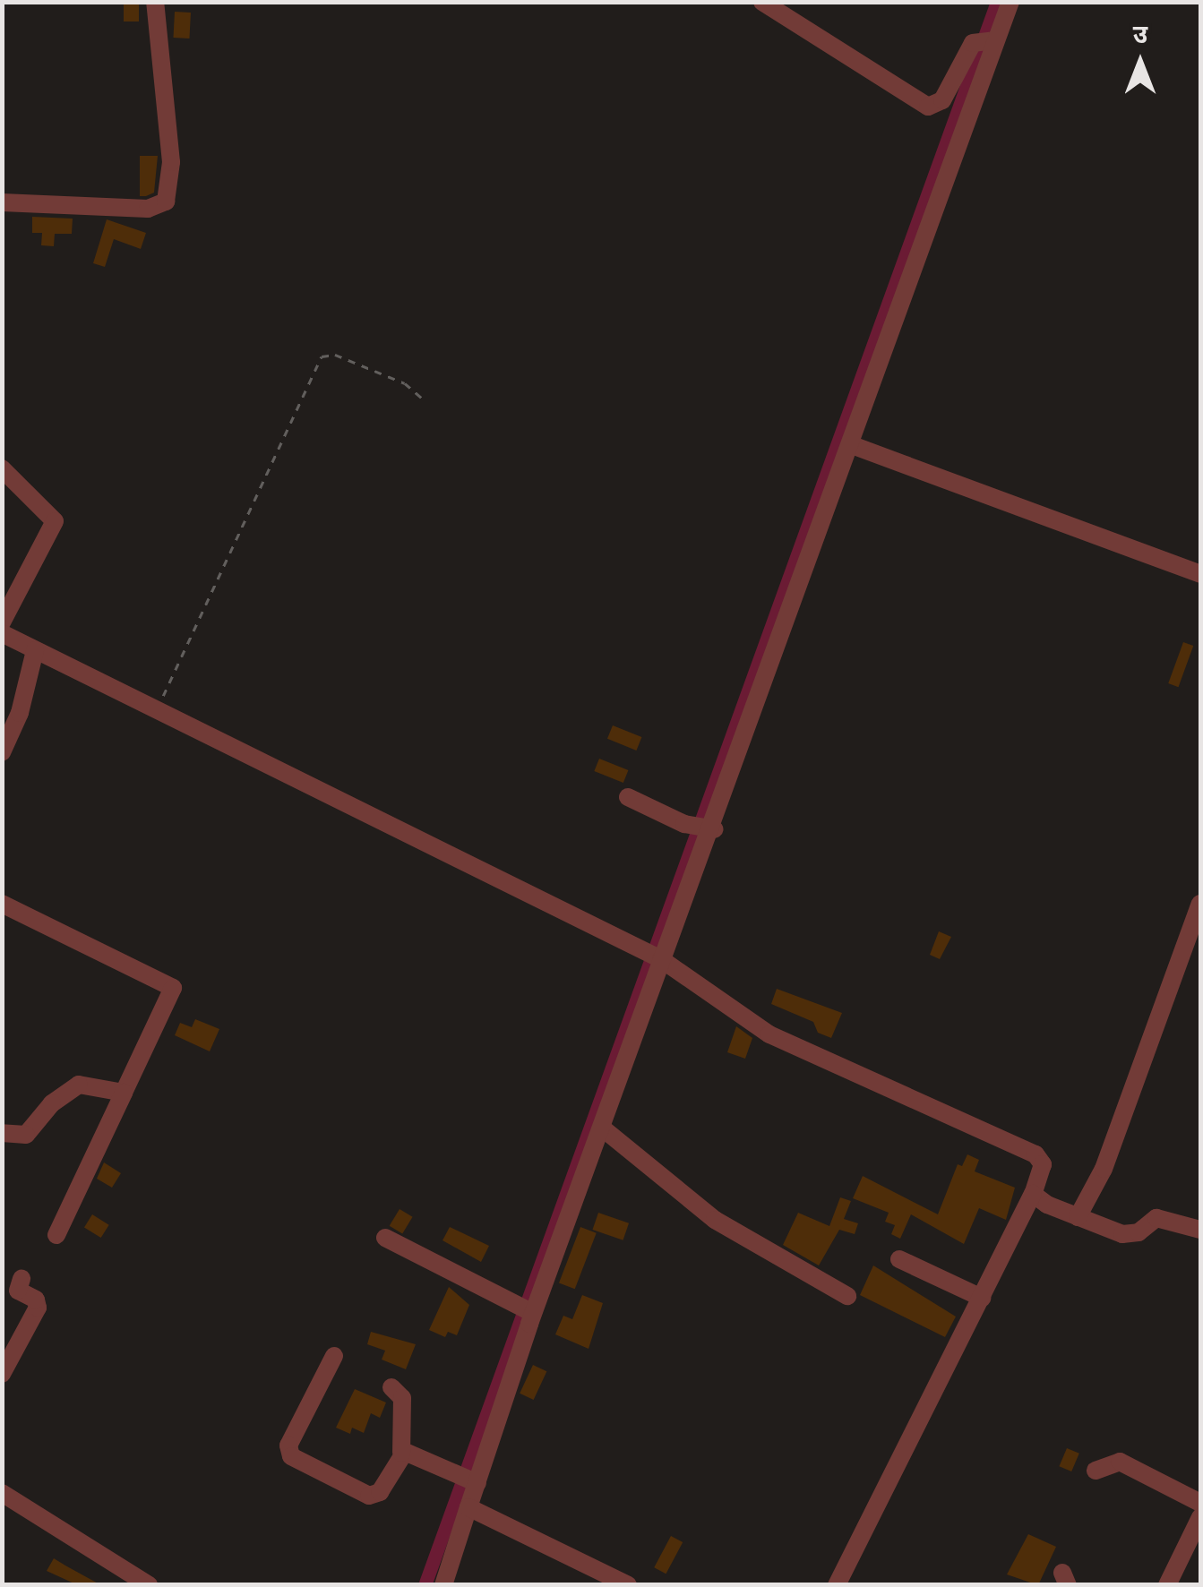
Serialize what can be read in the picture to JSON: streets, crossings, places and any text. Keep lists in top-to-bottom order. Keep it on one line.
{"north":"top"}
